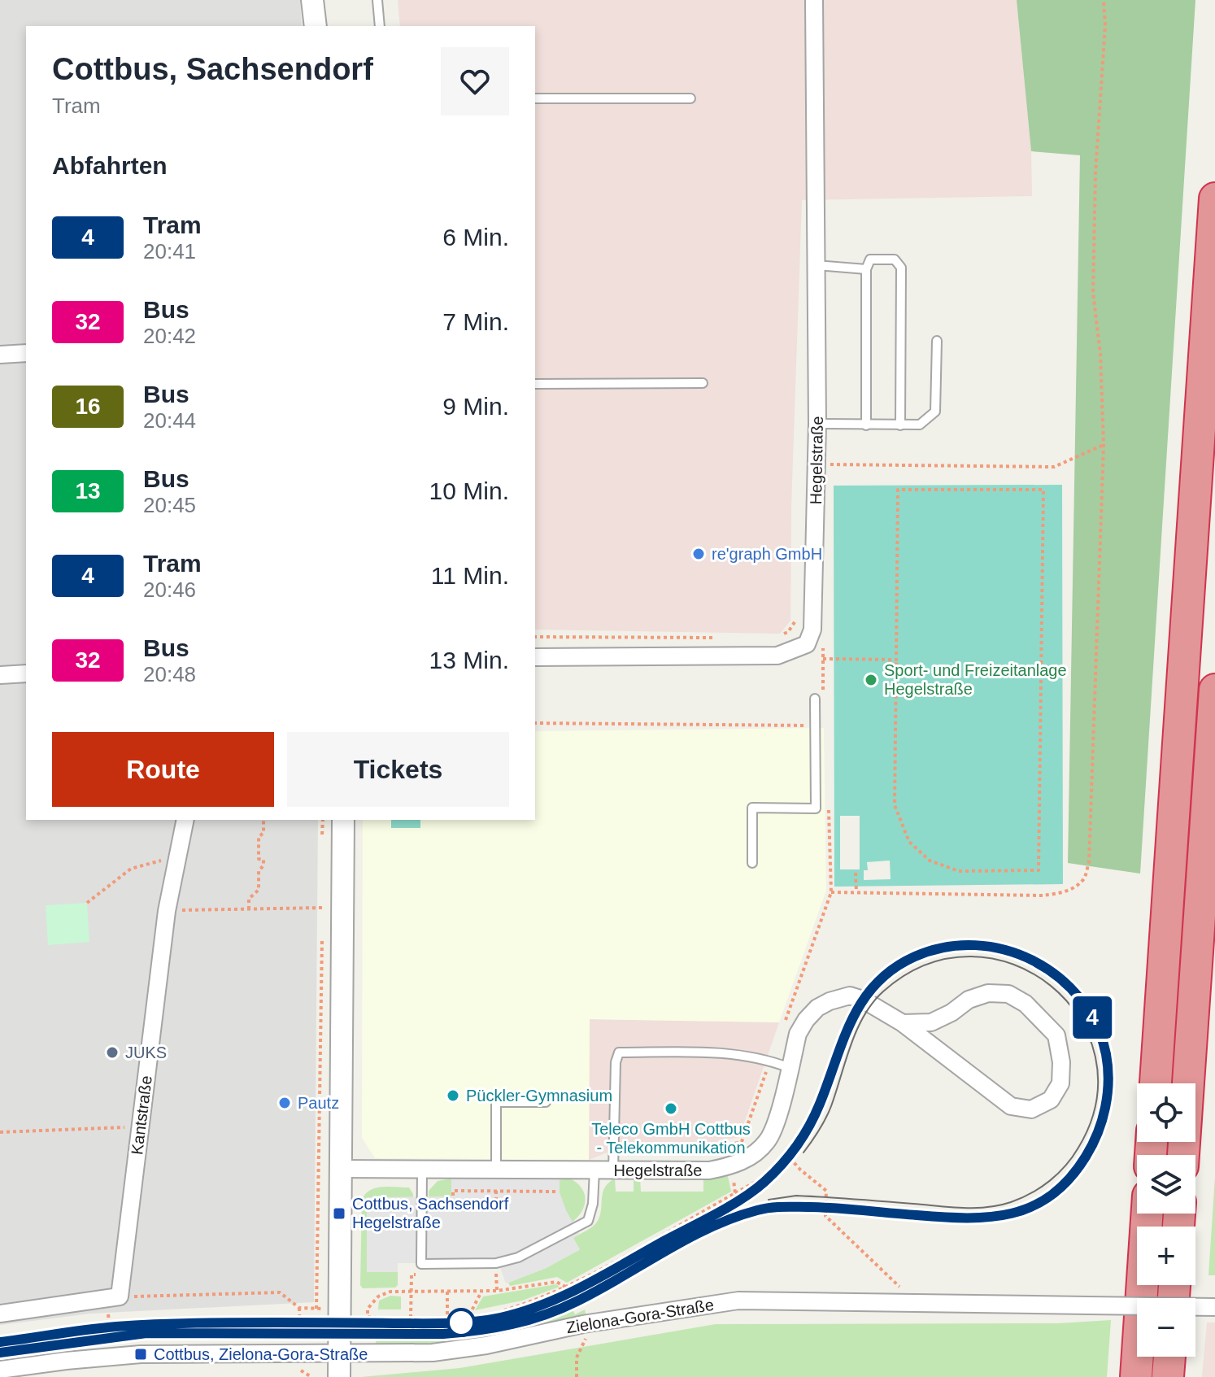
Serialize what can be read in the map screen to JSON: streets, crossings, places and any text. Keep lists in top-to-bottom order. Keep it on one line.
{"streets":{"street":["Hegelstraße","Kantstraße","Zielona-Gora-Straße"]},"places":{"other":["re'graph GmbH","Sport- und Freizeitanlage Hegelstraße","JUKS","Pückler-Gymnasium","Pautz","Teleco GmbH Cottbus - Telekommunikation"],"transit":["Cottbus, Sachsendorf Hegelstraße","Cottbus, Zielona-Gora-Straße"]},"lines":["tram line 4"],"page":{"on_map":"4","heading":[["Cottbus, Sachsendorf","Tram"],"Abfahrten"],"list":[{"mark":"4","name":"Tram","note":"20:41","value":"6 Min."},{"mark":"32","name":"Bus","note":"20:42","value":"7 Min."},{"mark":"16","name":"Bus","note":"20:44","value":"9 Min."},{"mark":"13","name":"Bus","note":"20:45","value":"10 Min."},{"mark":"4","name":"Tram","note":"20:46","value":"11 Min."},{"mark":"32","name":"Bus","note":"20:48","value":"13 Min."}],"buttons":["Route","Tickets"],"map_buttons":["+","−"]}}
